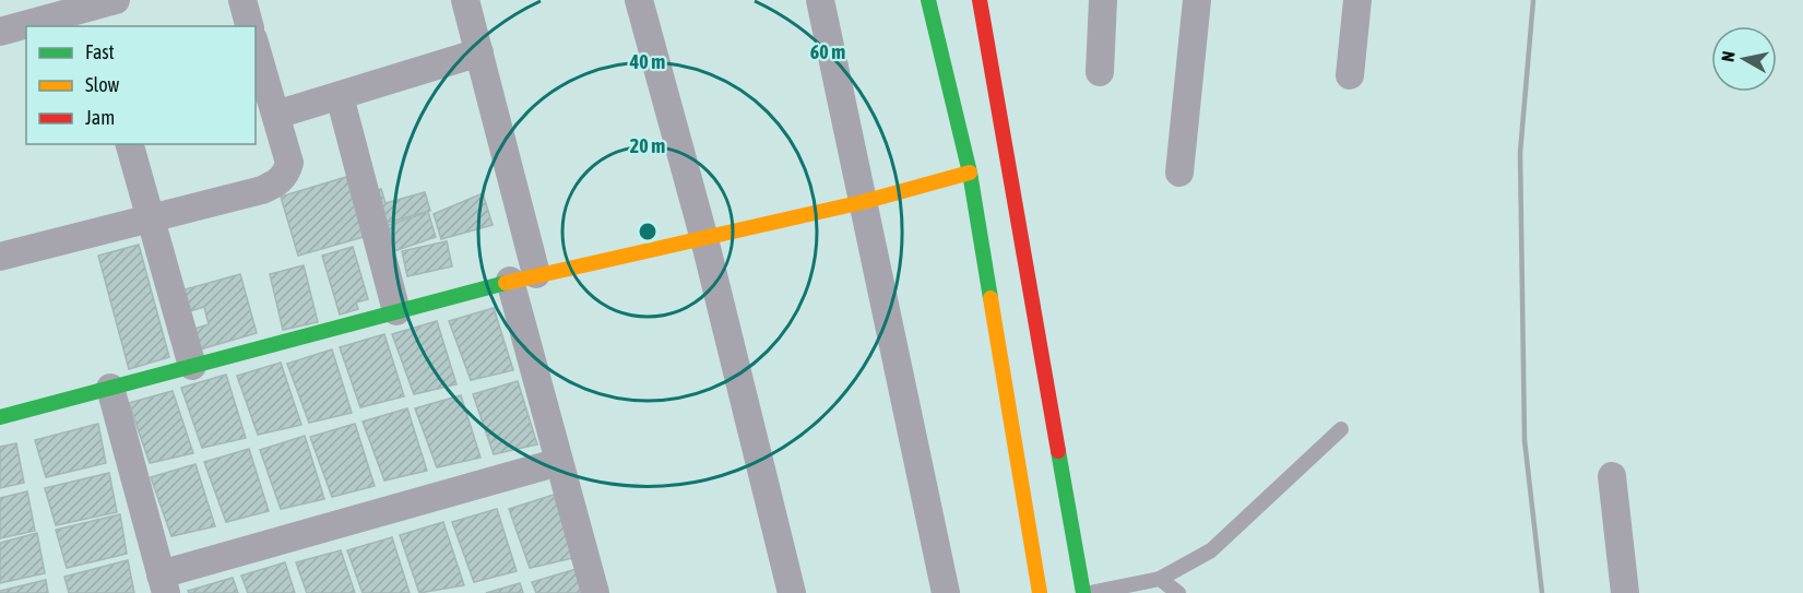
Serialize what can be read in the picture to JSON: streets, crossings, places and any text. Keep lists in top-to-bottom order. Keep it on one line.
{"legend":["Fast","Slow","Jam"],"north":"left","rings":["60 m","40 m","20 m"]}
